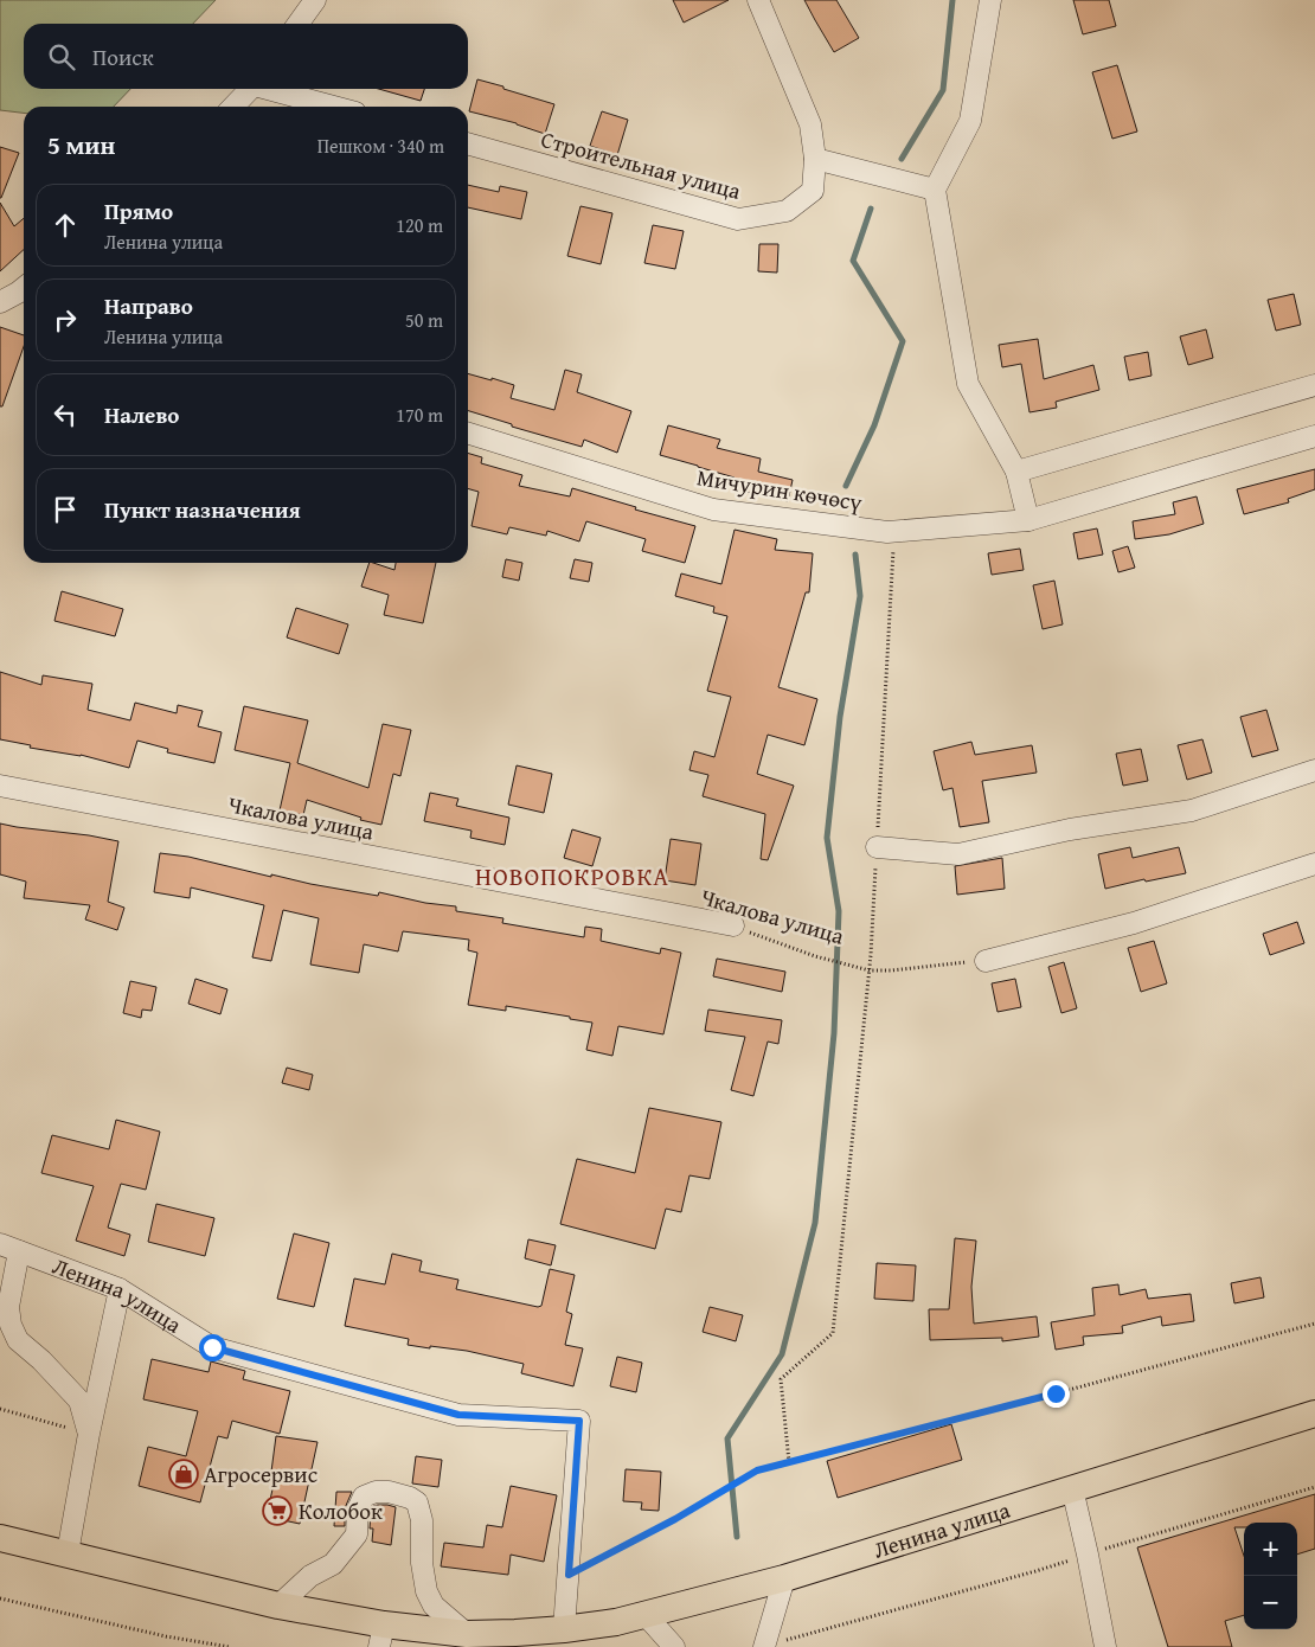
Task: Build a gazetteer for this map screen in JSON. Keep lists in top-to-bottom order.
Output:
{
  "streets": {
    "main road": ["Ленина улица"],
    "street": ["Строительная улица", "Мичурин көчөсү", "Чкалова улица"]
  },
  "districts": ["НОВОПОКРОВКА"],
  "places": {
    "shop": ["Агросервис"],
    "supermarket": ["Колобок"]
  },
  "page": {
    "search": "Поиск",
    "heading": ["5 мин", "Пешком · 340 m"],
    "list": [
      ["Прямо", "Ленина улица", "120 m"],
      ["Направо", "Ленина улица", "50 m"],
      ["Налево", "170 m"],
      "Пункт назначения"
    ],
    "map_buttons": ["+", "−"]
  }
}
